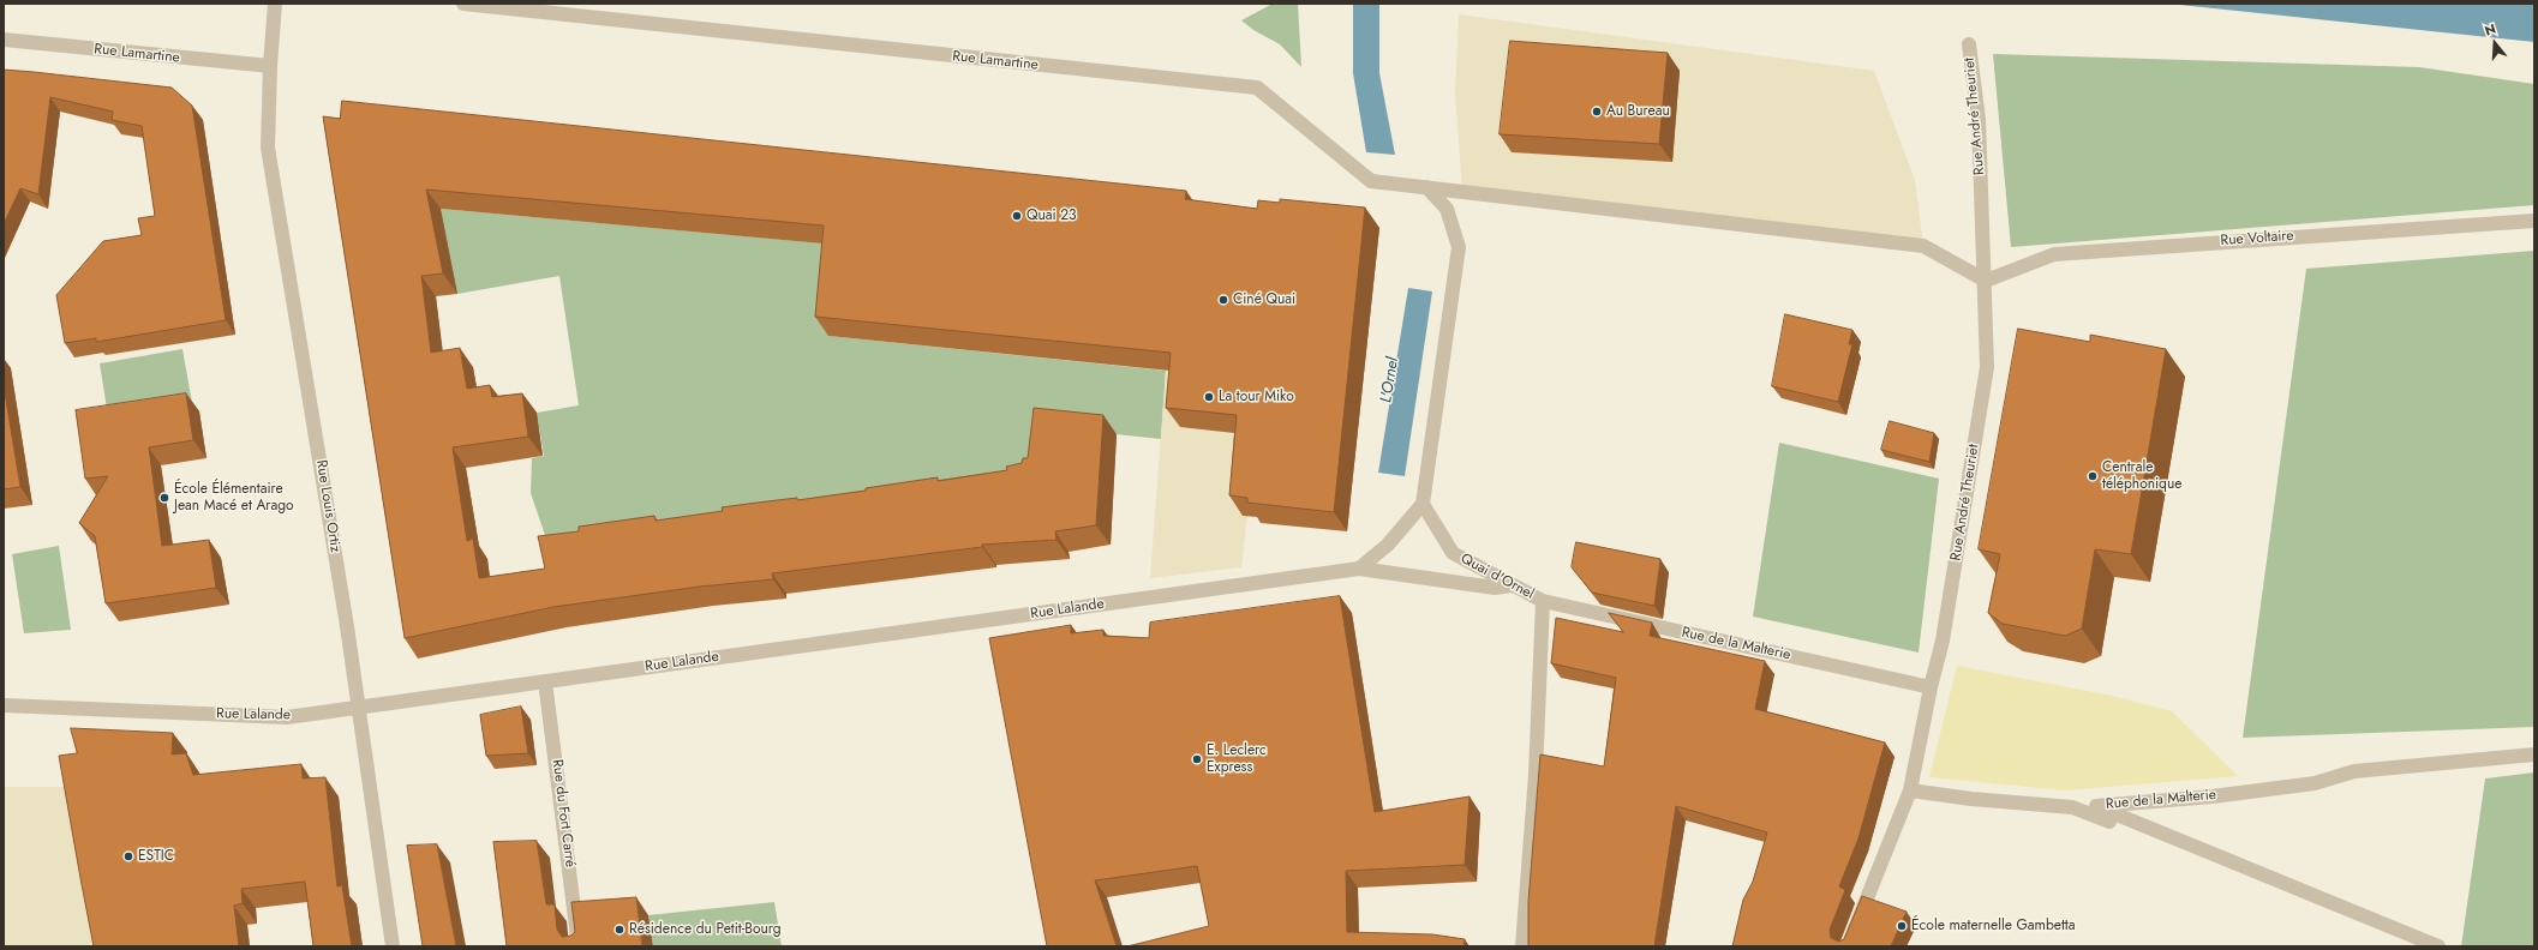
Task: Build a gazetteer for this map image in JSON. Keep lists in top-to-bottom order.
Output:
{
  "streets": {
    "street": [
      "Rue Lamartine",
      "Rue André Theuriet",
      "Rue Voltaire",
      "Rue Louis Ortiz",
      "Quai d'Ornel",
      "Rue Lalande",
      "Rue de la Malterie",
      "Rue du Fort Carré"
    ]
  },
  "crossings": [
    ["Rue Lamartine", "Rue André Theuriet"],
    ["Rue Lamartine", "Rue Voltaire"],
    ["Rue Lamartine", "Rue Louis Ortiz"],
    ["Rue André Theuriet", "Rue Voltaire"],
    ["Rue André Theuriet", "Rue de la Malterie"],
    ["Rue Louis Ortiz", "Rue Lalande"],
    ["Quai d'Ornel", "Rue Lalande"],
    ["Quai d'Ornel", "Rue de la Malterie"],
    ["Rue Lalande", "Rue du Fort Carré"]
  ],
  "water": ["L'Ornel"],
  "places": [
    "Au Bureau",
    "Quai 23",
    "Ciné Quai",
    "La tour Miko",
    "Centrale téléphonique",
    "École Élémentaire Jean Macé et Arago",
    "E. Leclerc Express",
    "ESTIC",
    "École maternelle Gambetta",
    "Résidence du Petit-Bourg"
  ],
  "north": "top"
}
